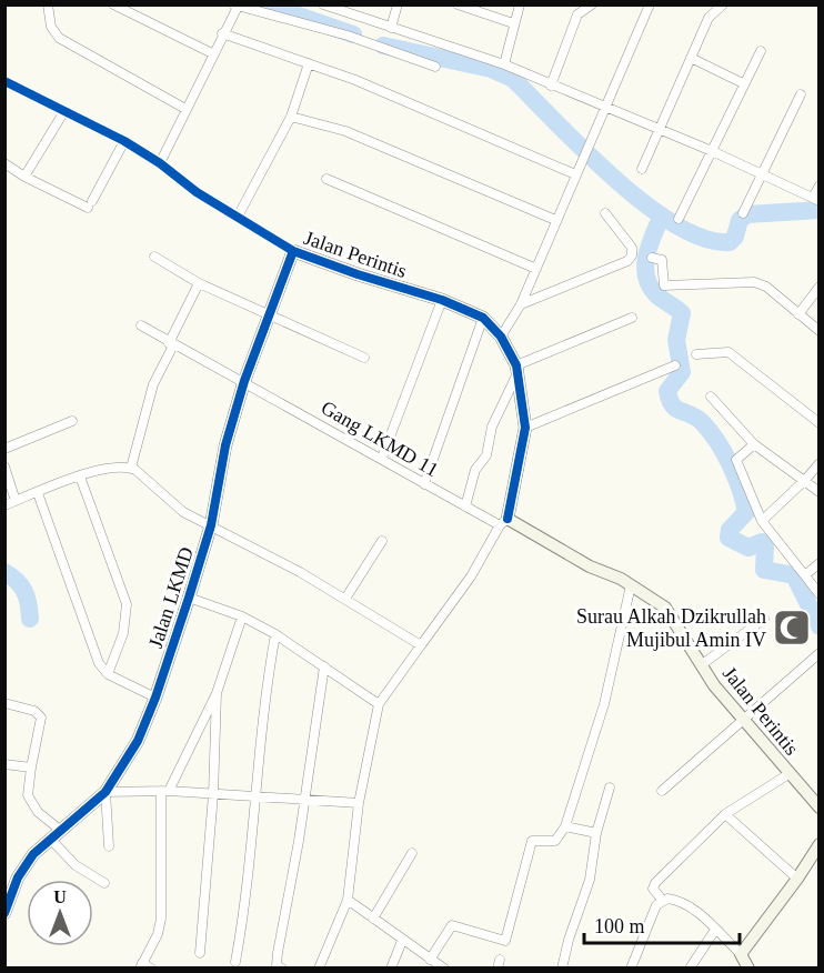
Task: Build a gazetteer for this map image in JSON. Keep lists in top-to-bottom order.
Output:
{
  "streets": {
    "street": ["Jalan Perintis", "Gang LKMD 11", "Jalan LKMD"]
  },
  "crossings": [
    ["Jalan Perintis", "Gang LKMD 11"],
    ["Jalan Perintis", "Jalan LKMD"],
    ["Gang LKMD 11", "Jalan LKMD"]
  ],
  "places": {
    "mosque": ["Surau Alkah Dzikrullah Mujibul Amin IV"]
  },
  "scale_bar": "100 m",
  "north": "top"
}
